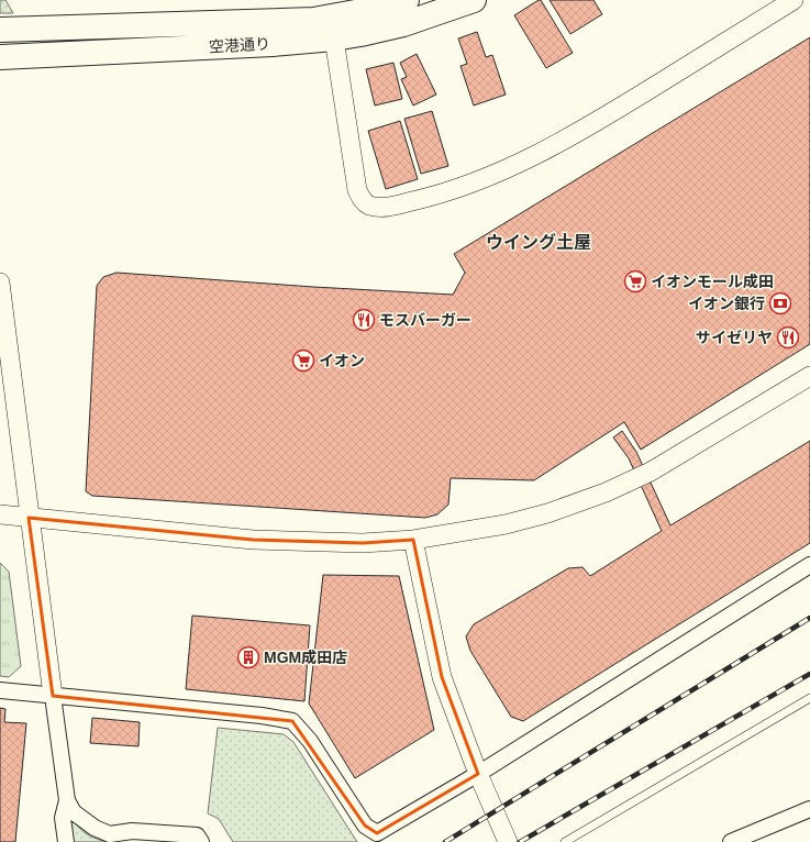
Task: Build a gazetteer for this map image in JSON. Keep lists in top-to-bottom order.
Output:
{
  "streets": {
    "highway": ["空港通り"]
  },
  "districts": ["ウイング土屋"],
  "places": {
    "supermarket": ["イオンモール成田", "イオン"],
    "bank": ["イオン銀行"],
    "restaurant": ["モスバーガー", "サイゼリヤ"],
    "building": ["MGM成田店"]
  }
}
